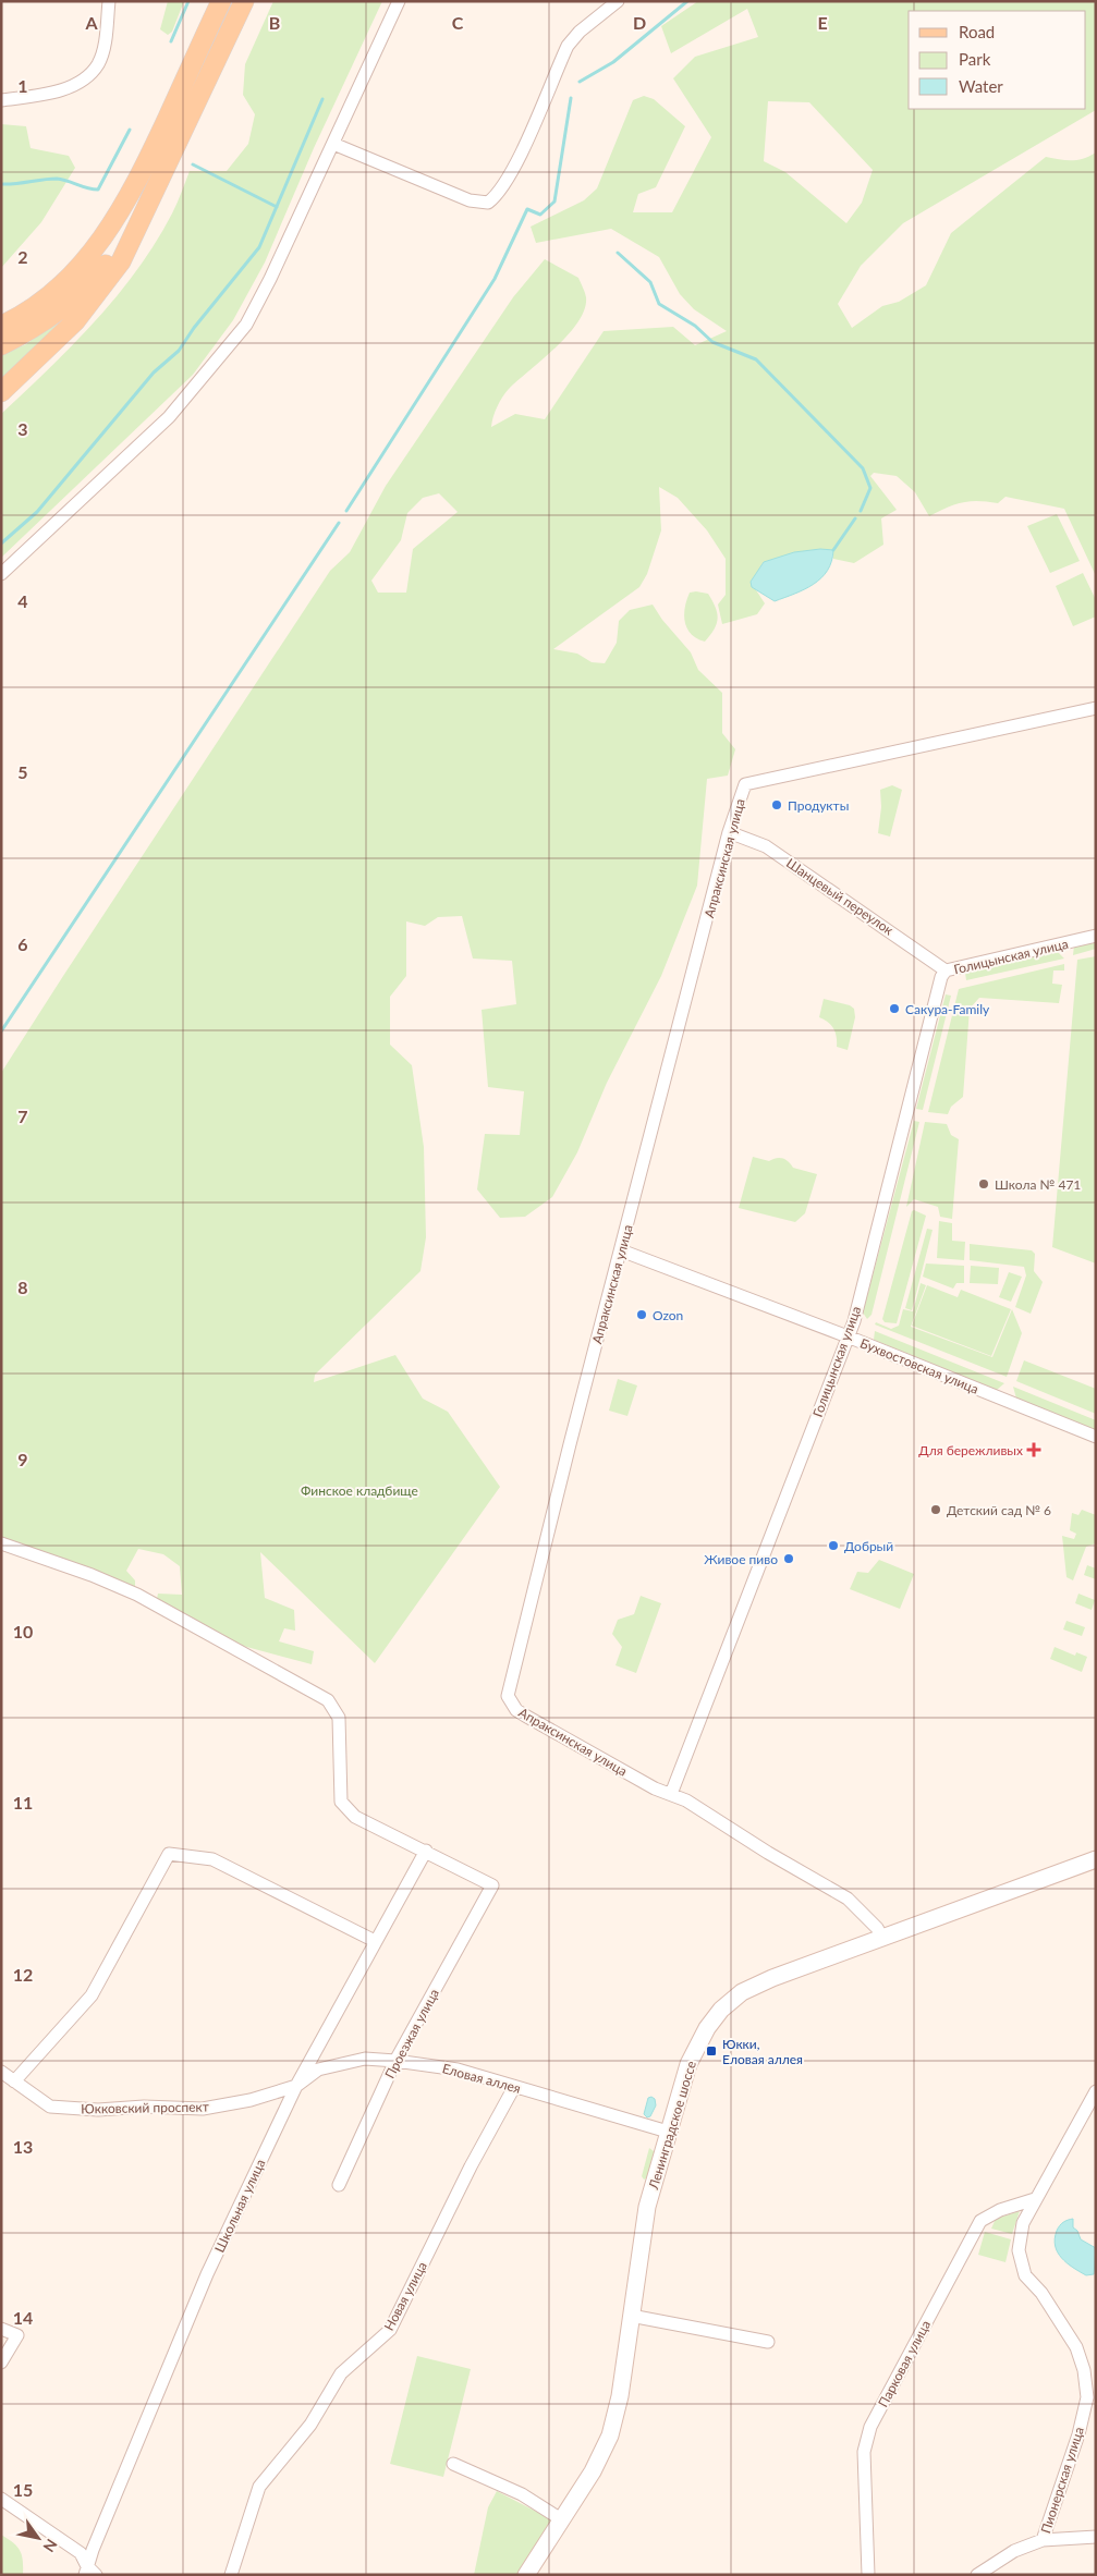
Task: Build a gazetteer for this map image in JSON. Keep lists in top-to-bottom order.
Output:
{
  "streets": {
    "main road": ["Ленинградское шоссе"],
    "street": [
      "Апраксинская улица",
      "Шанцевый переулок",
      "Голицынская улица",
      "Бухвостовская улица",
      "Проезжая улица",
      "Еловая аллея",
      "Юкковский проспект",
      "Школьная улица",
      "Новая улица",
      "Парковая улица",
      "Пионерская улица"
    ]
  },
  "crossings": [
    ["Апраксинская улица", "Шанцевый переулок"],
    ["Апраксинская улица", "Голицынская улица"],
    ["Апраксинская улица", "Бухвостовская улица"],
    ["Апраксинская улица", "Ленинградское шоссе"],
    ["Шанцевый переулок", "Голицынская улица"],
    ["Голицынская улица", "Бухвостовская улица"],
    ["Проезжая улица", "Еловая аллея"],
    ["Проезжая улица", "Школьная улица"],
    ["Еловая аллея", "Юкковский проспект"],
    ["Еловая аллея", "Ленинградское шоссе"],
    ["Еловая аллея", "Школьная улица"],
    ["Еловая аллея", "Новая улица"],
    ["Юкковский проспект", "Школьная улица"],
    ["Парковая улица", "Пионерская улица"]
  ],
  "parks": ["Финское кладбище"],
  "places": {
    "other": [
      "Продукты",
      "Сакура-Family",
      "Школа № 471",
      "Ozon",
      "Детский сад № 6",
      "Добрый",
      "Живое пиво"
    ],
    "health": ["Для бережливых"],
    "transit": ["Юкки, Еловая аллея"]
  },
  "legend": ["Road", "Park", "Water"],
  "north": "bottom right",
  "grid": {
    "columns": [
      "A",
      "B",
      "C",
      "D",
      "E"
    ],
    "rows": [
      "1",
      "2",
      "3",
      "4",
      "5",
      "6",
      "7",
      "8",
      "9",
      "10",
      "11",
      "12",
      "13",
      "14",
      "15"
    ]
  }
}
